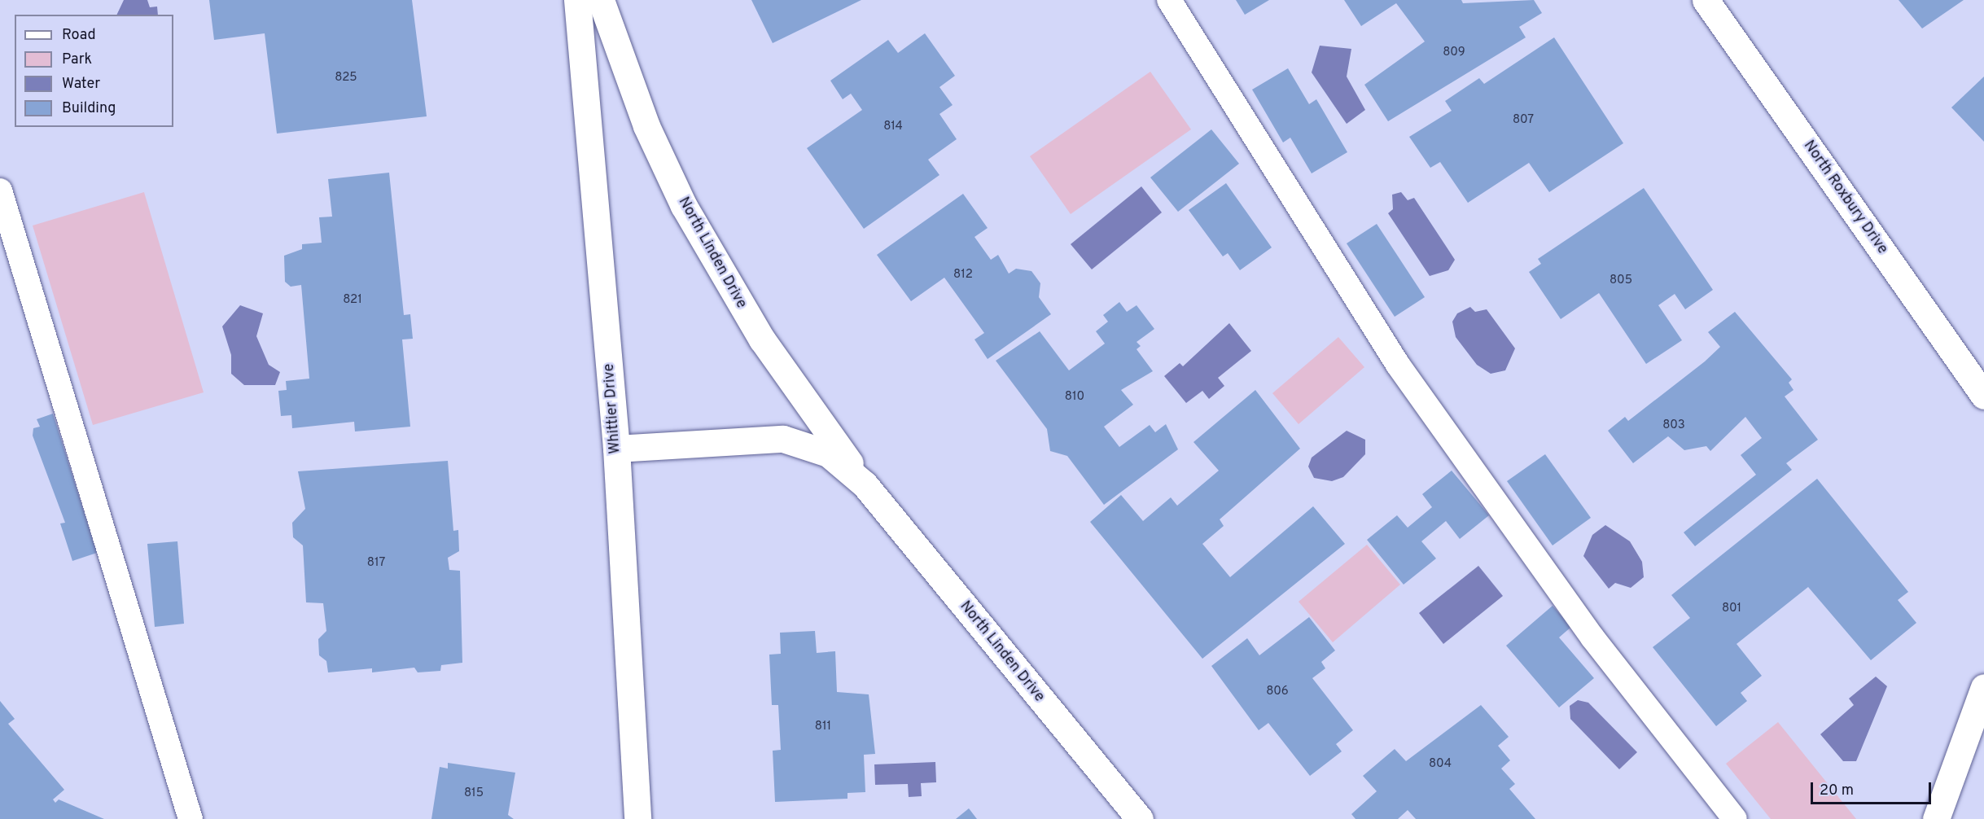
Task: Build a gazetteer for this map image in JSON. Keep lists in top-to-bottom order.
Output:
{
  "streets": {
    "street": ["North Roxbury Drive", "North Linden Drive", "Whittier Drive"]
  },
  "crossings": [
    ["North Linden Drive", "Whittier Drive"]
  ],
  "house_numbers": [
    "809",
    "825",
    "807",
    "814",
    "812",
    "805",
    "821",
    "810",
    "803",
    "817",
    "801",
    "806",
    "811",
    "804",
    "815"
  ],
  "legend": [
    "Road",
    "Park",
    "Water",
    "Building"
  ],
  "scale_bar": "20 m"
}
